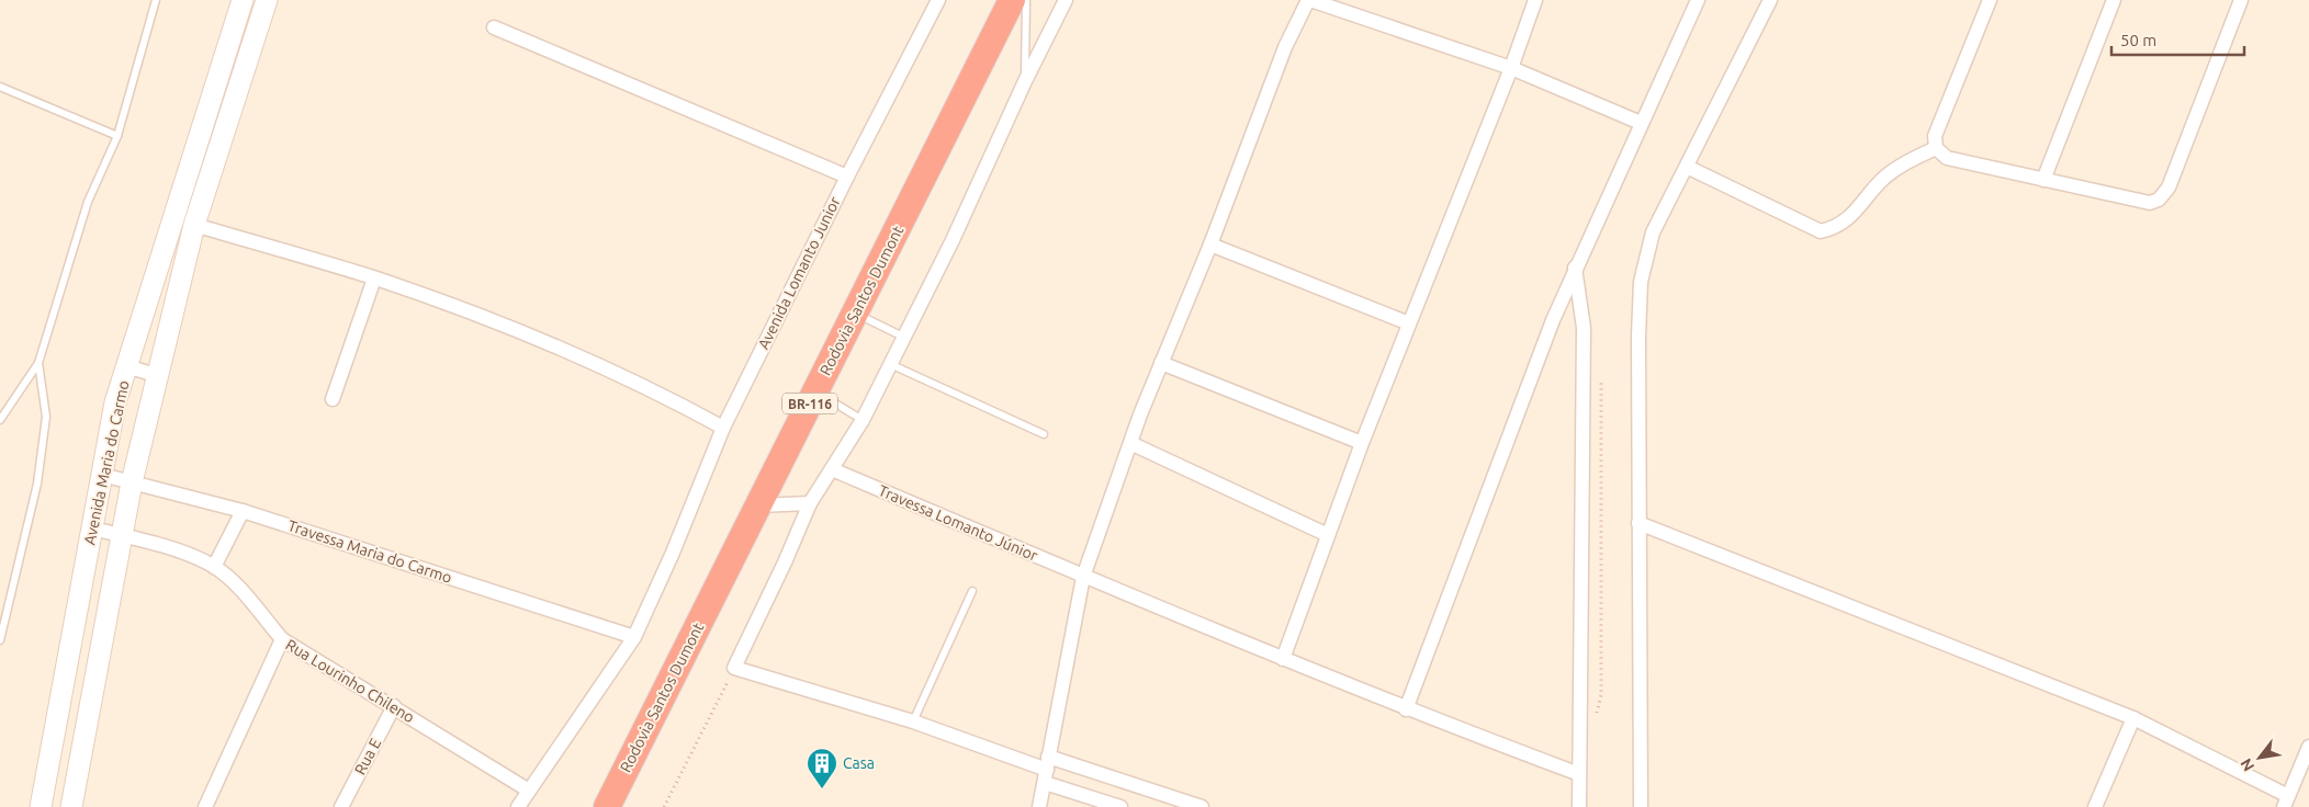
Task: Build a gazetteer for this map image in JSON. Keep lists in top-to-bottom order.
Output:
{
  "streets": {
    "highway": ["Rodovia Santos Dumont", "BR-116"],
    "street": [
      "Avenida Lomanto Junior",
      "Avenida Maria do Carmo",
      "Travessa Lomanto Júnior",
      "Travessa Maria do Carmo",
      "Rua Lourinho Chileno",
      "Rua E"
    ]
  },
  "crossings": [
    ["Avenida Lomanto Junior", "Travessa Maria do Carmo"],
    ["Avenida Lomanto Junior", "Rua Lourinho Chileno"],
    ["Avenida Maria do Carmo", "Travessa Maria do Carmo"],
    ["Avenida Maria do Carmo", "Rua Lourinho Chileno"],
    ["Rua Lourinho Chileno", "Rua E"]
  ],
  "places": {
    "building": ["Casa"]
  },
  "scale_bar": "50 m",
  "north": "bottom left"
}
